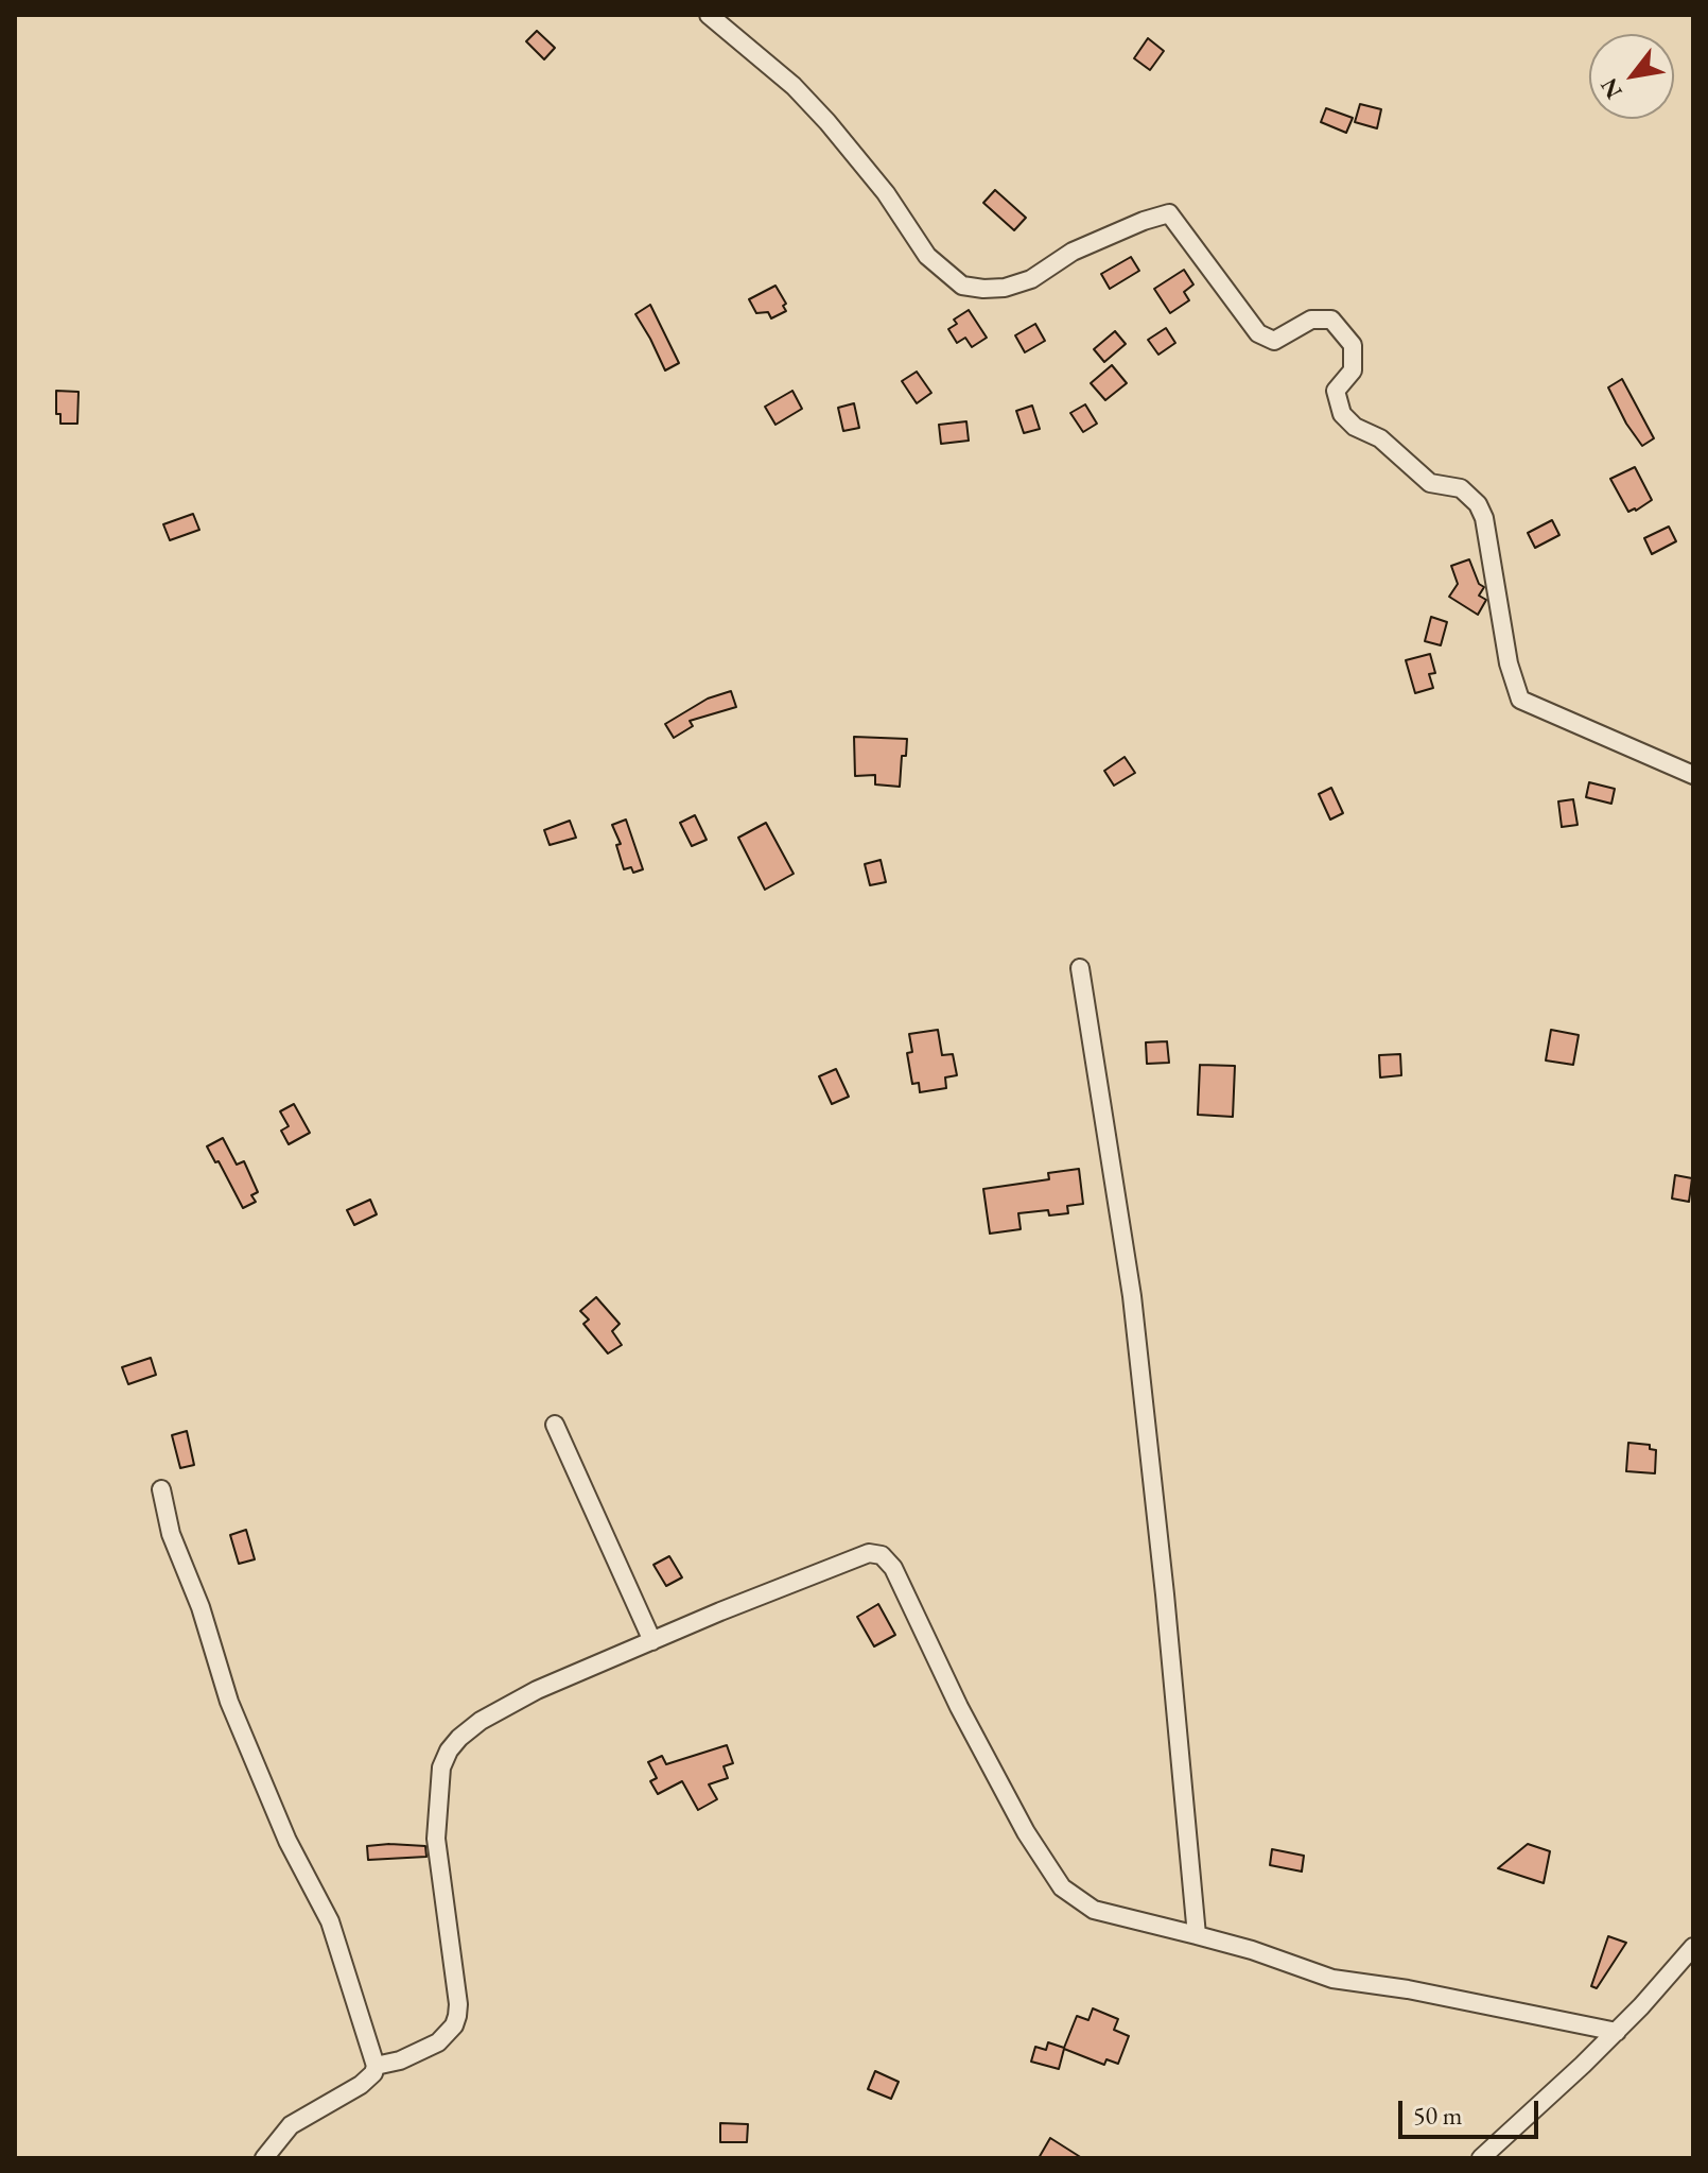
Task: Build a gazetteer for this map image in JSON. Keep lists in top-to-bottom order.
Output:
{
  "scale_bar": "50 m",
  "north": "bottom left"
}
